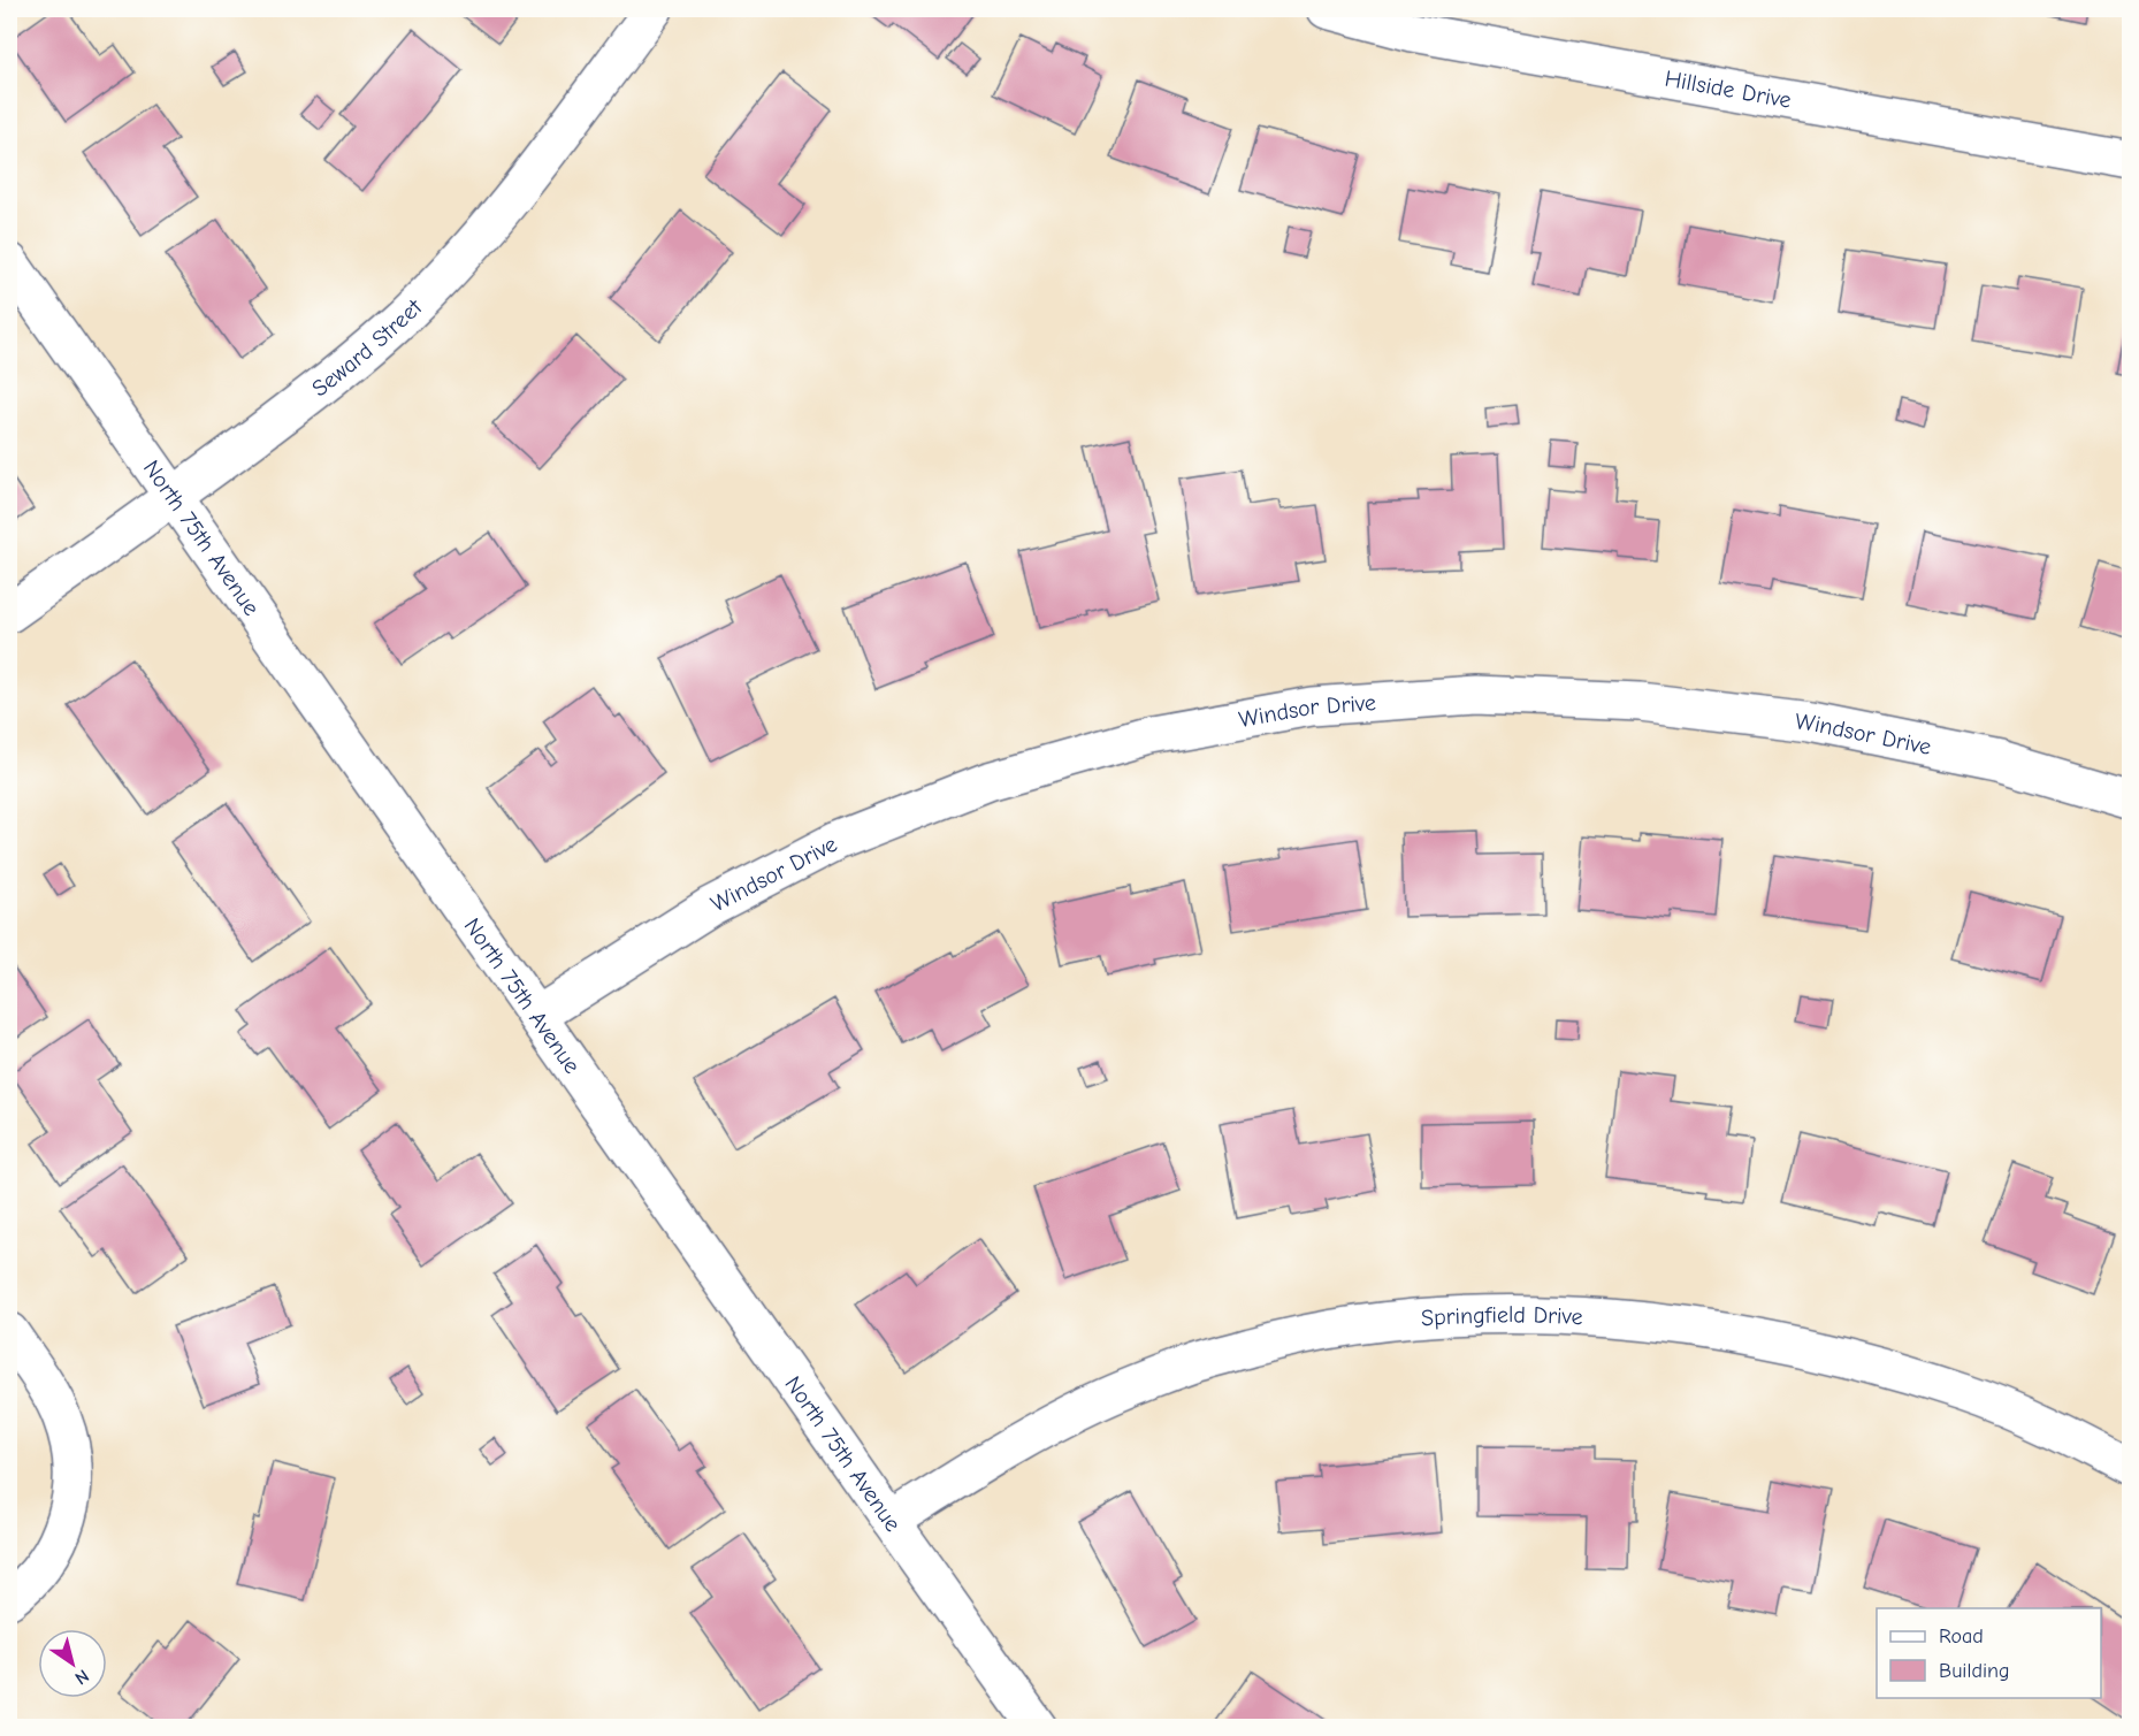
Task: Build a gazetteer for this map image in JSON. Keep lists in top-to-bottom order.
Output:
{
  "streets": {
    "street": [
      "Hillside Drive",
      "Seward Street",
      "North 75th Avenue",
      "Windsor Drive",
      "Springfield Drive"
    ]
  },
  "crossings": [
    ["Seward Street", "North 75th Avenue"],
    ["North 75th Avenue", "Windsor Drive"],
    ["North 75th Avenue", "Springfield Drive"]
  ],
  "legend": ["Road", "Building"],
  "north": "bottom right"
}
